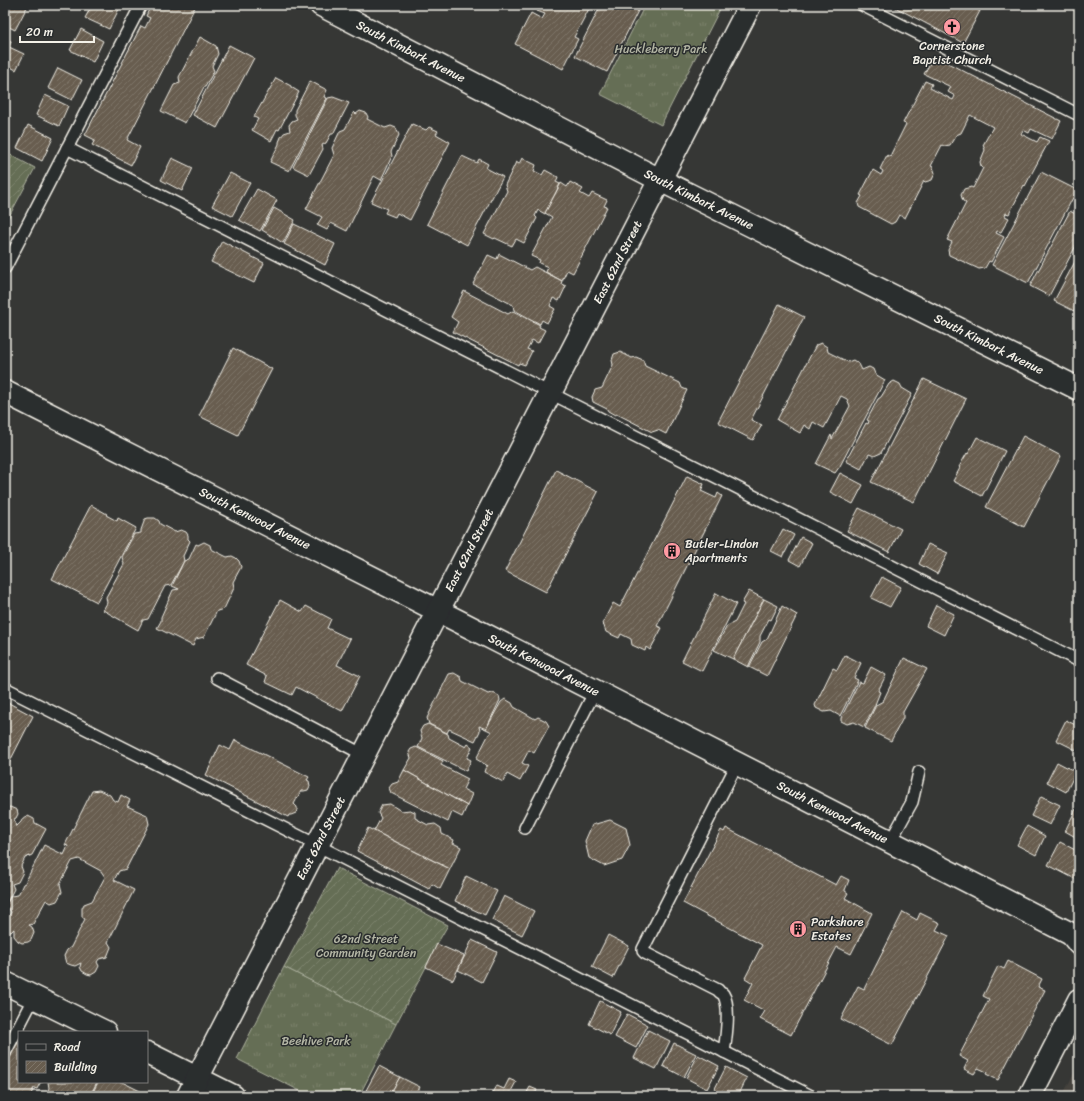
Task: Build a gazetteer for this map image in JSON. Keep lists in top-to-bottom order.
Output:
{
  "streets": {
    "street": ["South Kimbark Avenue", "East 62nd Street", "South Kenwood Avenue"]
  },
  "crossings": [
    ["South Kimbark Avenue", "East 62nd Street"],
    ["East 62nd Street", "South Kenwood Avenue"]
  ],
  "parks": ["Huckleberry Park", "62nd Street Community Garden", "Beehive Park"],
  "places": {
    "church": ["Cornerstone Baptist Church"],
    "building": ["Butler-Lindon Apartments", "Parkshore Estates"]
  },
  "legend": ["Road", "Building"],
  "scale_bar": "20 m"
}
